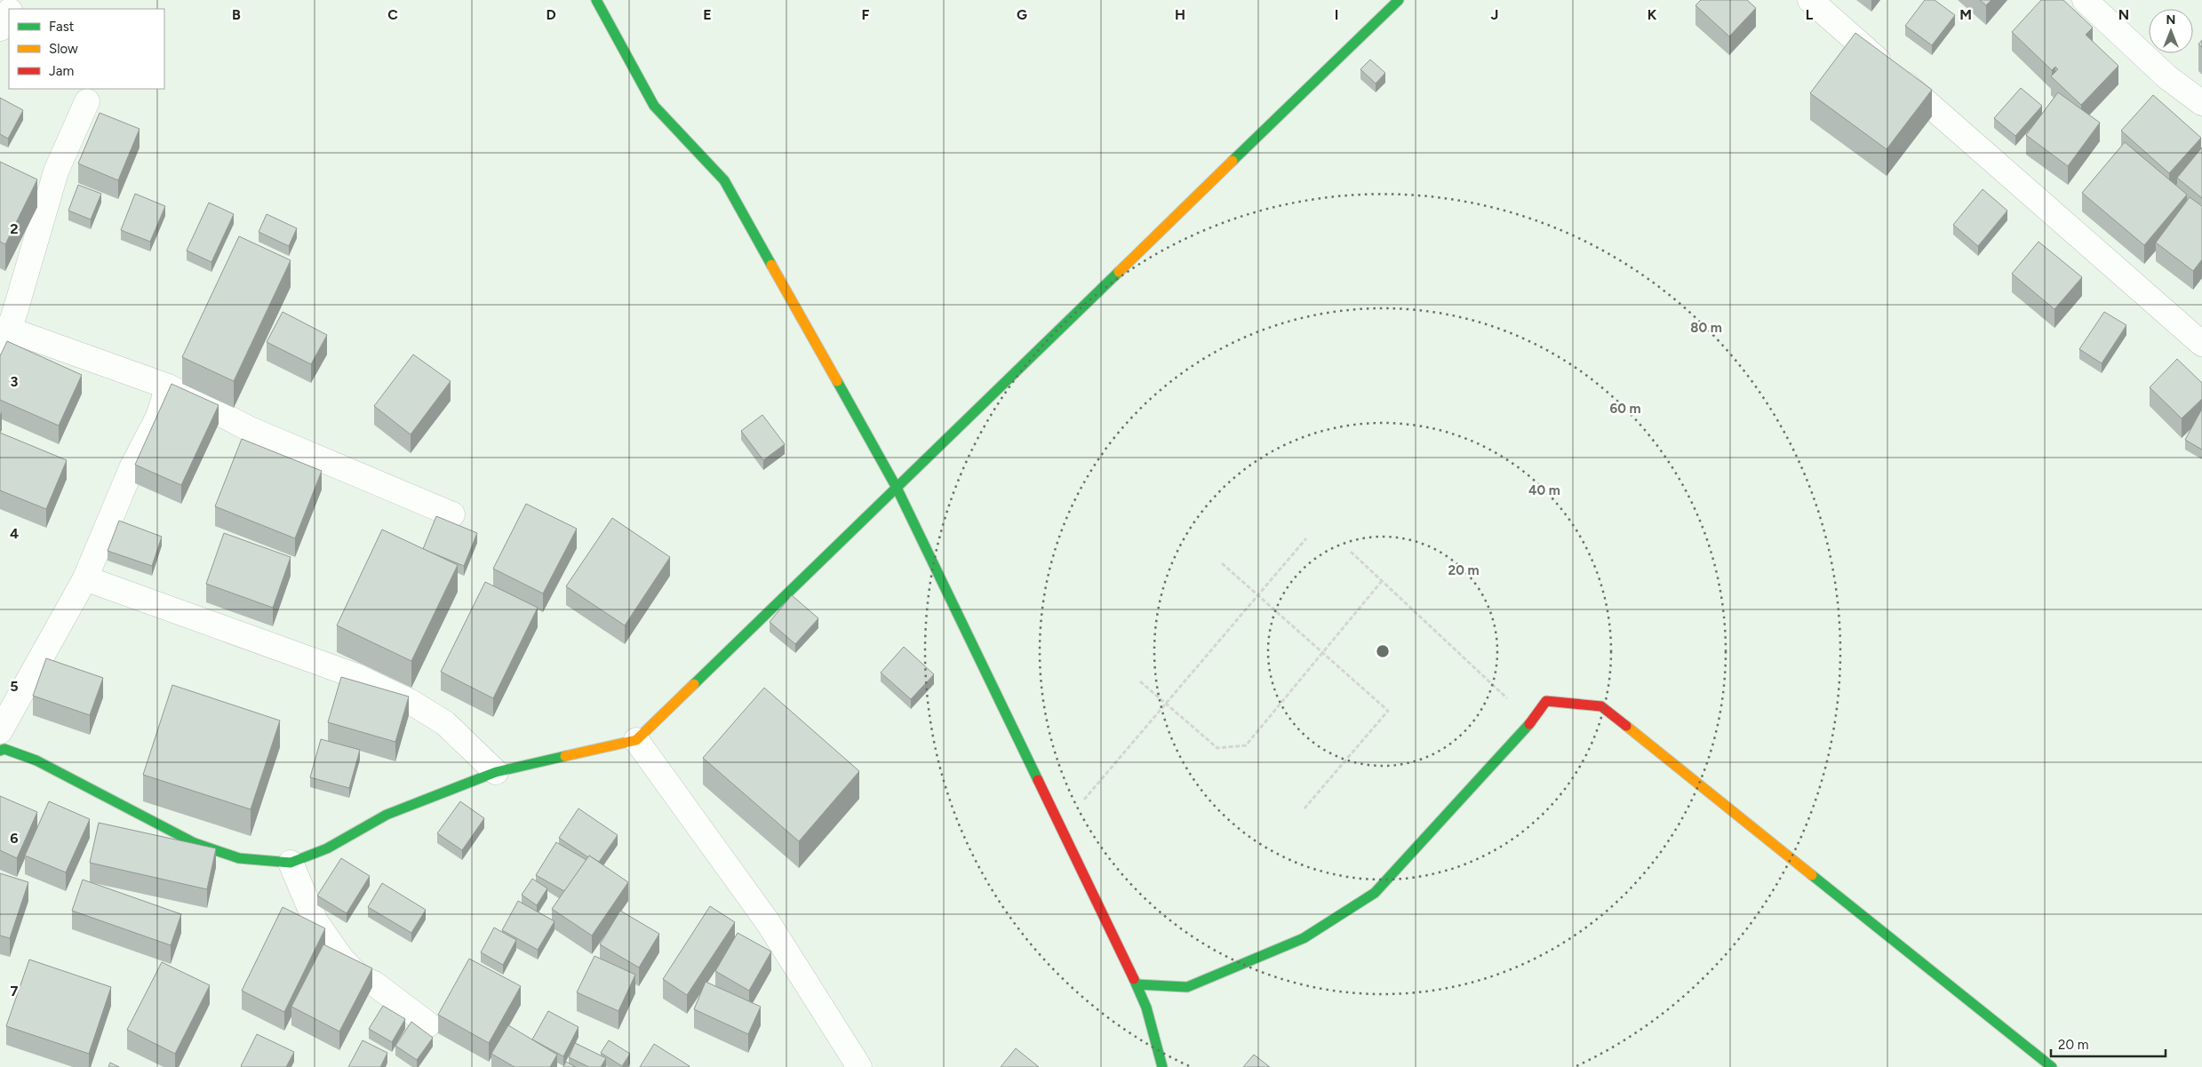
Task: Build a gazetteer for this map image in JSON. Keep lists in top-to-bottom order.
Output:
{
  "legend": ["Fast", "Slow", "Jam"],
  "scale_bar": "20 m",
  "north": "top",
  "grid": {
    "columns": [
      "B",
      "C",
      "D",
      "E",
      "F",
      "G",
      "H",
      "I",
      "J",
      "K",
      "L",
      "M",
      "N"
    ],
    "rows": [
      "2",
      "3",
      "4",
      "5",
      "6",
      "7"
    ]
  },
  "rings": [
    "80 m",
    "60 m",
    "40 m",
    "20 m"
  ]
}
